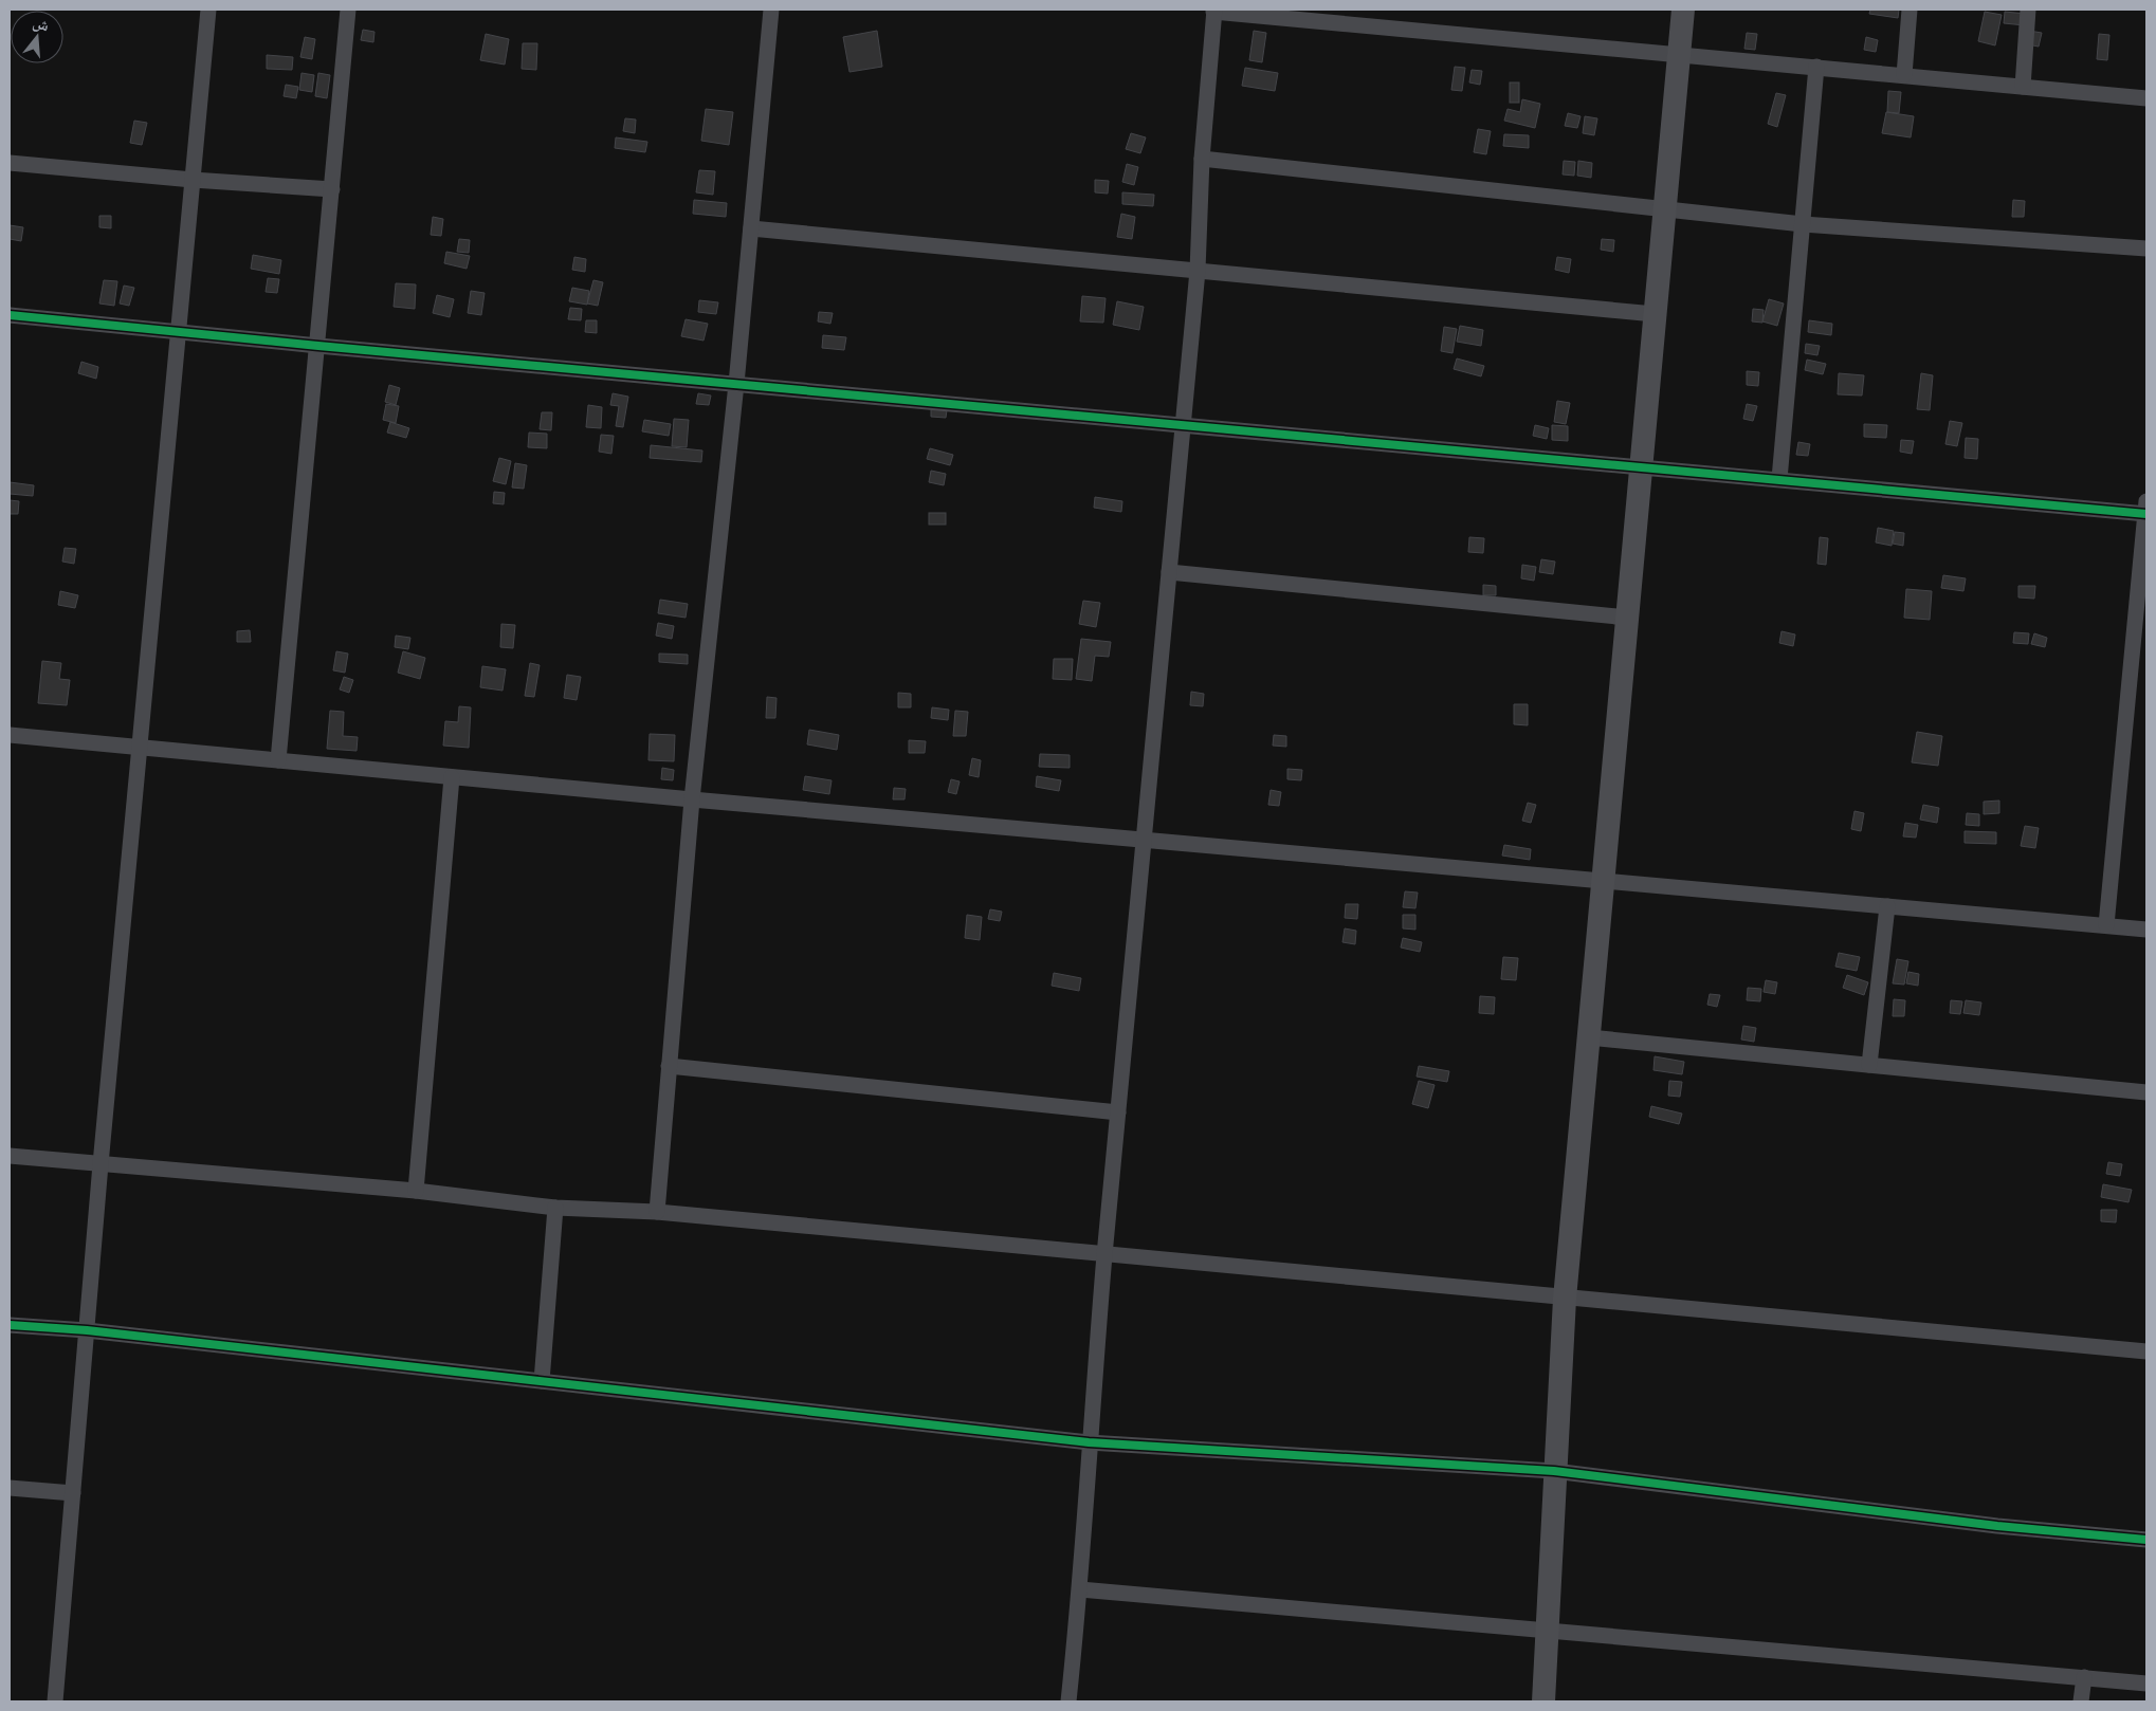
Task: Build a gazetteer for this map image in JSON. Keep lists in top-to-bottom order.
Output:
{
  "north": "top"
}
